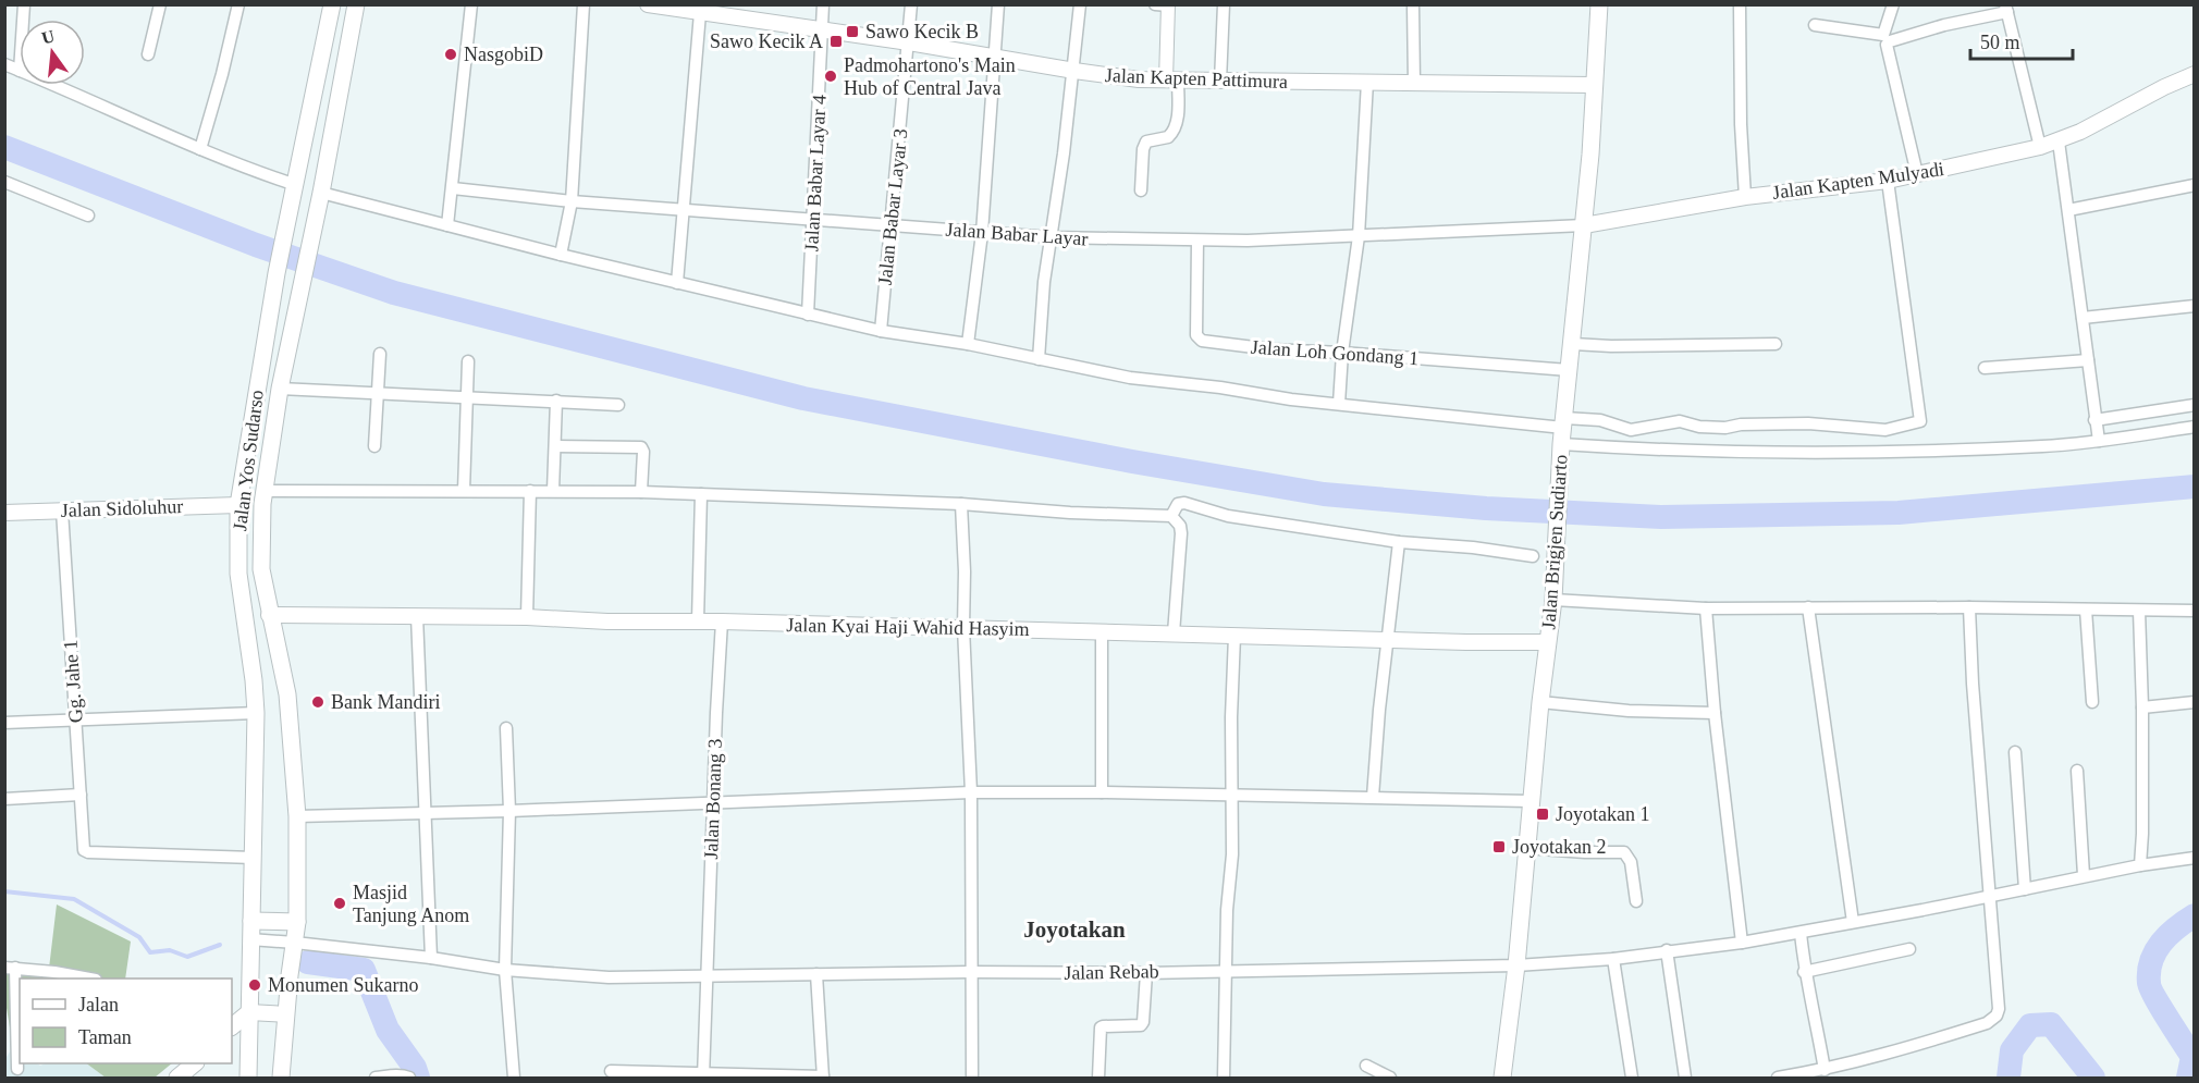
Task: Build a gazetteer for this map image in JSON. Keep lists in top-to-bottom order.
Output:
{
  "streets": {
    "main road": [
      "Jalan Kapten Pattimura",
      "Jalan Kapten Mulyadi",
      "Jalan Yos Sudarso",
      "Jalan Sidoluhur",
      "Jalan Brigjen Sudiarto",
      "Jalan Kyai Haji Wahid Hasyim"
    ],
    "street": [
      "Jalan Babar Layar 4",
      "Jalan Babar Layar 3",
      "Jalan Babar Layar",
      "Jalan Loh Gondang 1",
      "Gg. Jahe 1",
      "Jalan Bonang 3",
      "Jalan Rebab"
    ]
  },
  "crossings": [
    ["Jalan Kapten Pattimura", "Jalan Babar Layar 4"],
    ["Jalan Kapten Pattimura", "Jalan Babar Layar 3"],
    ["Jalan Kapten Pattimura", "Jalan Brigjen Sudiarto"],
    ["Jalan Babar Layar 4", "Jalan Babar Layar"],
    ["Jalan Kapten Mulyadi", "Jalan Babar Layar"],
    ["Jalan Kapten Mulyadi", "Jalan Brigjen Sudiarto"],
    ["Jalan Babar Layar 3", "Jalan Babar Layar"],
    ["Jalan Babar Layar", "Jalan Loh Gondang 1"],
    ["Jalan Babar Layar", "Jalan Brigjen Sudiarto"],
    ["Jalan Loh Gondang 1", "Jalan Brigjen Sudiarto"],
    ["Jalan Yos Sudarso", "Jalan Sidoluhur"],
    ["Jalan Yos Sudarso", "Gg. Jahe 1"],
    ["Jalan Yos Sudarso", "Jalan Rebab"],
    ["Jalan Sidoluhur", "Gg. Jahe 1"],
    ["Jalan Brigjen Sudiarto", "Jalan Kyai Haji Wahid Hasyim"],
    ["Jalan Brigjen Sudiarto", "Jalan Rebab"],
    ["Jalan Kyai Haji Wahid Hasyim", "Jalan Bonang 3"],
    ["Jalan Bonang 3", "Jalan Rebab"]
  ],
  "districts": ["Joyotakan"],
  "places": {
    "transit": [
      "Sawo Kecik B",
      "Sawo Kecik A",
      "Joyotakan 1",
      "Joyotakan 2"
    ],
    "other": [
      "NasgobiD",
      "Padmohartono's Main Hub of Central Java",
      "Bank Mandiri",
      "Masjid Tanjung Anom",
      "Monumen Sukarno"
    ]
  },
  "legend": ["Jalan", "Taman"],
  "scale_bar": "50 m",
  "north": "top"
}
